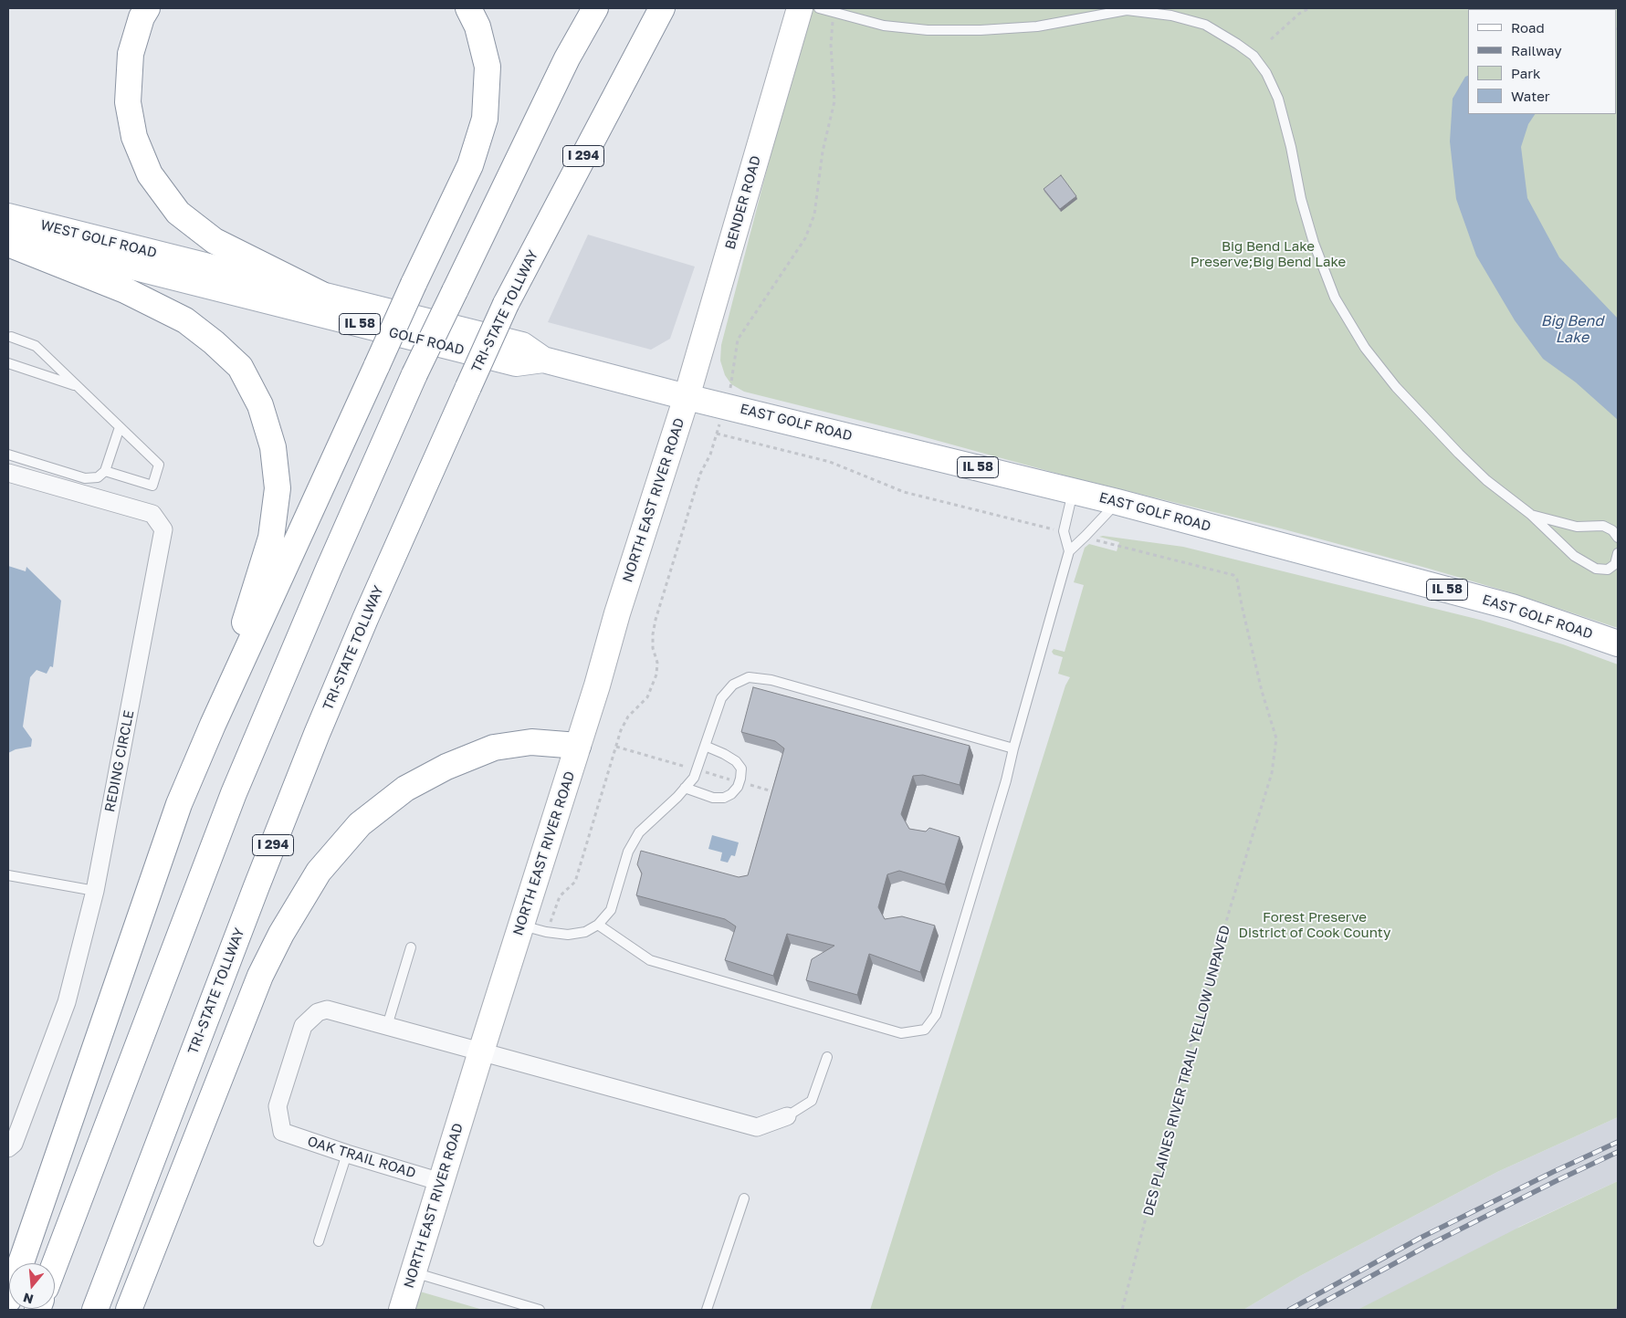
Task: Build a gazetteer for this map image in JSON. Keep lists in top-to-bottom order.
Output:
{
  "streets": {
    "main road": [
      "I 294",
      "BENDER ROAD",
      "WEST GOLF ROAD",
      "TRI-STATE TOLLWAY",
      "IL 58",
      "GOLF ROAD",
      "EAST GOLF ROAD",
      "NORTH EAST RIVER ROAD"
    ],
    "street": ["REDING CIRCLE", "OAK TRAIL ROAD"],
    "path": ["DES PLAINES RIVER TRAIL YELLOW UNPAVED"]
  },
  "crossings": [
    ["BENDER ROAD", "GOLF ROAD"],
    ["BENDER ROAD", "EAST GOLF ROAD"],
    ["BENDER ROAD", "NORTH EAST RIVER ROAD"],
    ["WEST GOLF ROAD", "GOLF ROAD"],
    ["GOLF ROAD", "EAST GOLF ROAD"],
    ["GOLF ROAD", "NORTH EAST RIVER ROAD"],
    ["EAST GOLF ROAD", "NORTH EAST RIVER ROAD"],
    ["NORTH EAST RIVER ROAD", "OAK TRAIL ROAD"]
  ],
  "water": ["Big Bend Lake"],
  "parks": ["Big Bend Lake Preserve;Big Bend Lake", "Forest Preserve District of Cook County"],
  "legend": [
    "Road",
    "Railway",
    "Park",
    "Water"
  ],
  "north": "bottom"
}
